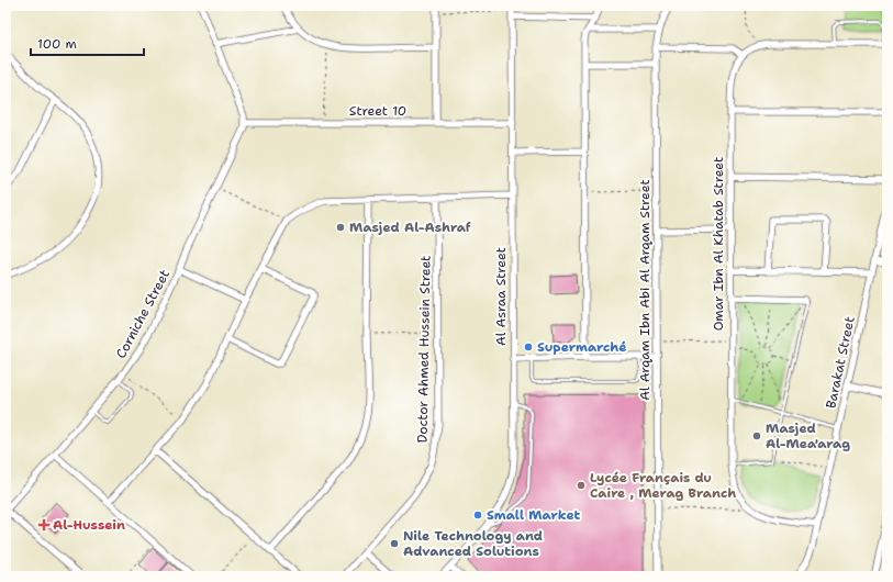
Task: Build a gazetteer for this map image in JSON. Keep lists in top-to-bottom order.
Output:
{
  "streets": {
    "street": [
      "Street 10",
      "Omar Ibn Al Khatab Street",
      "Al Arqam Ibn Abi Al Arqam Street",
      "Al Asraa Street",
      "Corniche Street",
      "Doctor Ahmed Hussein Street",
      "Barakat Street"
    ]
  },
  "crossings": [
    ["Street 10", "Al Asraa Street"],
    ["Street 10", "Corniche Street"],
    ["Omar Ibn Al Khatab Street", "Barakat Street"]
  ],
  "places": {
    "other": [
      "Masjed Al-Ashraf",
      "Supermarché",
      "Masjed Al-Mea'arag",
      "Lycée Français du Caire , Merag Branch",
      "Small Market",
      "Nile Technology and Advanced Solutions"
    ],
    "health": ["Al-Hussein"]
  },
  "scale_bar": "100 m"
}
